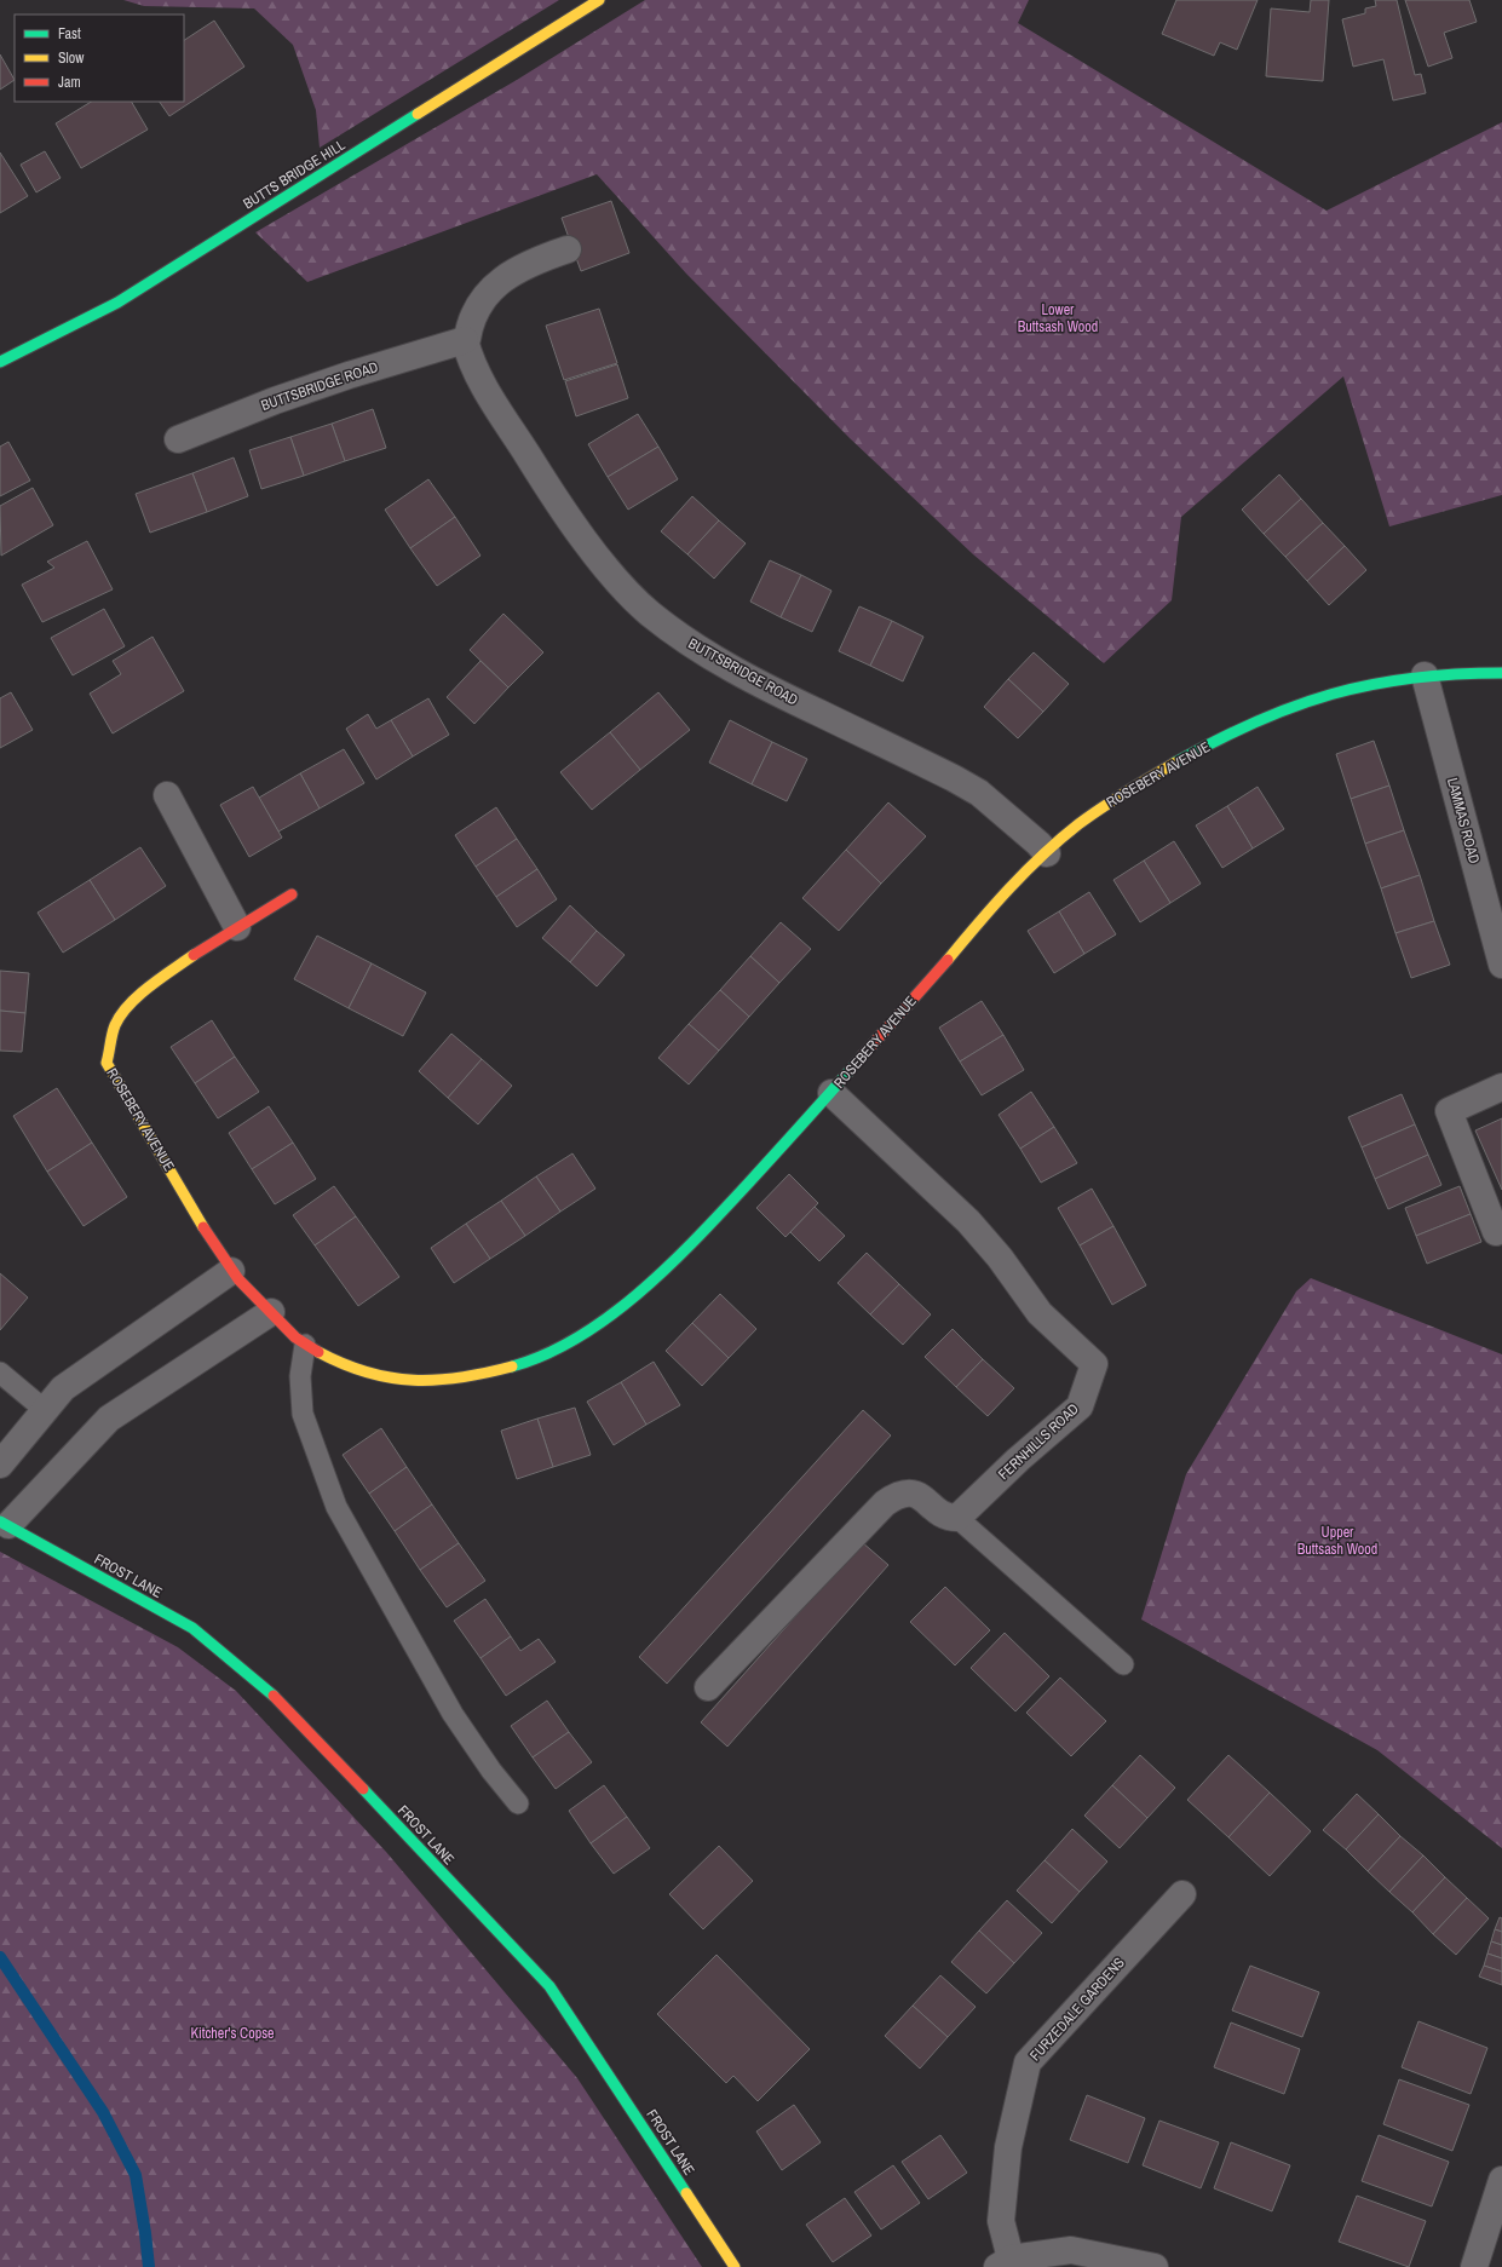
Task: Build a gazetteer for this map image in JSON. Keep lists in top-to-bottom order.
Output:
{
  "streets": {
    "street": [
      "BUTTS BRIDGE HILL",
      "BUTTSBRIDGE ROAD",
      "ROSEBERY AVENUE",
      "LAMMAS ROAD",
      "FERNHILLS ROAD",
      "FROST LANE",
      "FURZEDALE GARDENS"
    ]
  },
  "crossings": [
    ["BUTTSBRIDGE ROAD", "ROSEBERY AVENUE"],
    ["ROSEBERY AVENUE", "LAMMAS ROAD"],
    ["ROSEBERY AVENUE", "FERNHILLS ROAD"]
  ],
  "parks": ["Lower Buttsash Wood", "Upper Buttsash Wood", "Kitcher's Copse"],
  "legend": ["Fast", "Slow", "Jam"]
}
